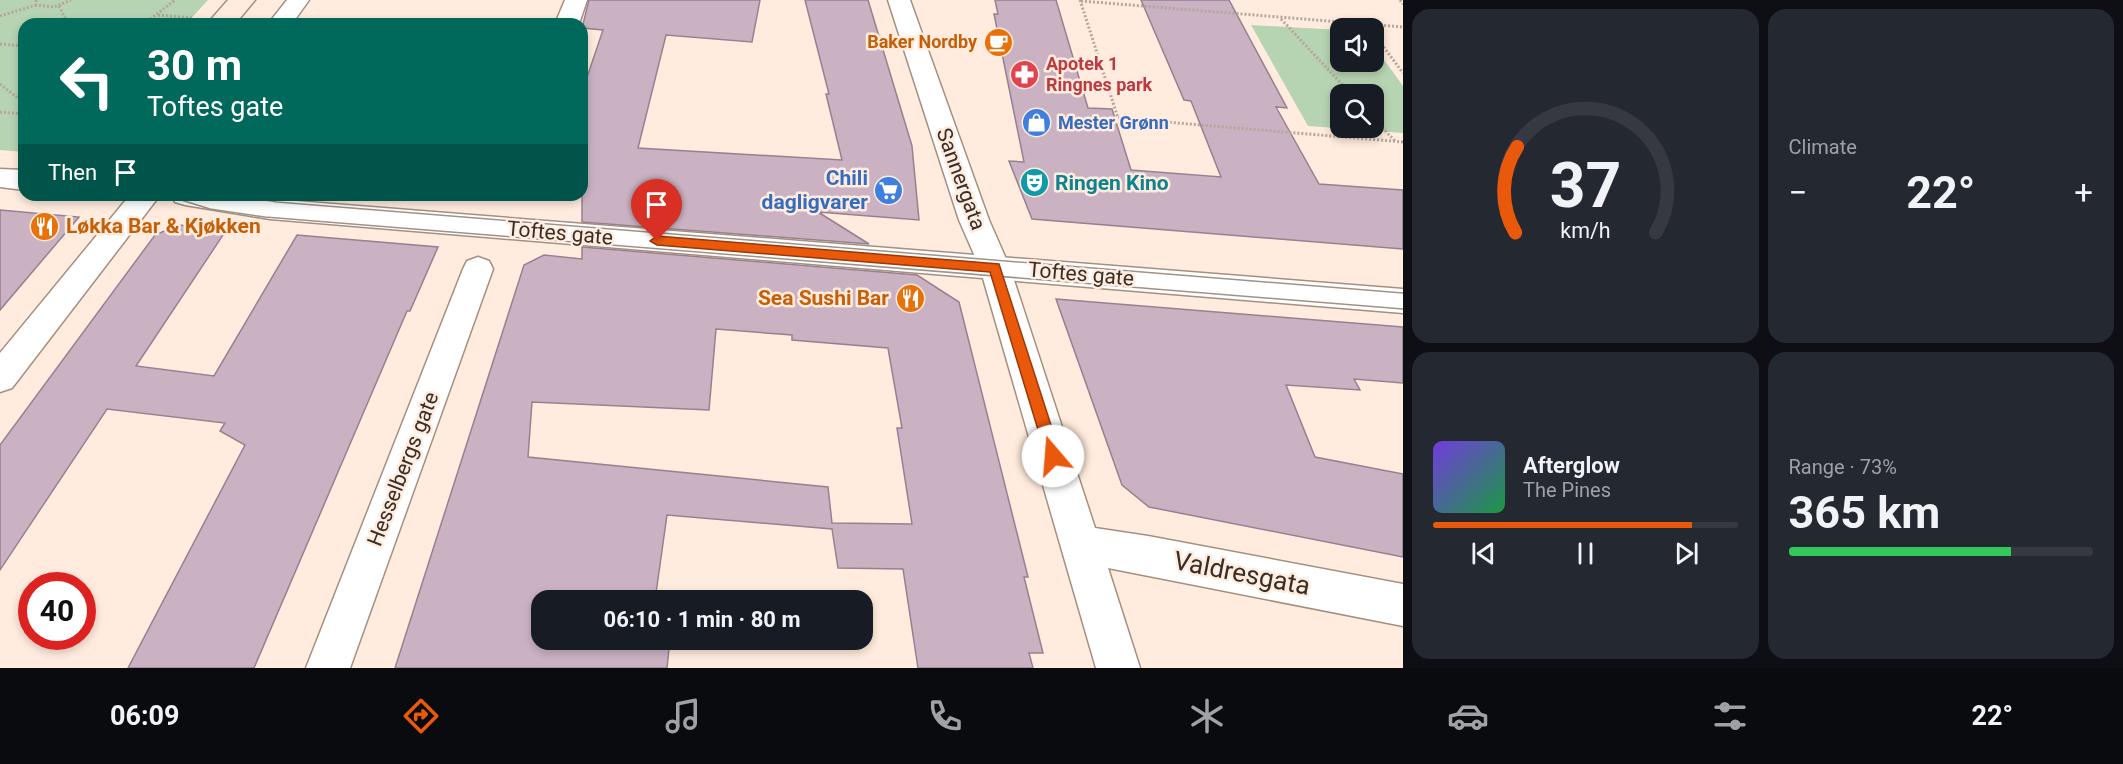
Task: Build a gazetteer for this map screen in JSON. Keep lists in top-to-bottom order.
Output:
{
  "streets": {
    "street": [
      "Sannergata",
      "Toftes gate",
      "Hesselbergs gate",
      "Valdresgata"
    ]
  },
  "crossings": [
    ["Sannergata", "Toftes gate"],
    ["Sannergata", "Valdresgata"]
  ],
  "places": {
    "cafe": ["Baker Nordby"],
    "pharmacy": ["Apotek 1 Ringnes park"],
    "shop": ["Mester Grønn"],
    "theatre": ["Ringen Kino"],
    "supermarket": ["Chili dagligvarer"],
    "restaurant": ["Løkka Bar & Kjøkken", "Sea Sushi Bar"]
  },
  "page": {
    "tile": [
      "Climate",
      ["Range · 73%", "365 km"]
    ],
    "turn": ["30 m", "Toftes gate"],
    "then": "Then",
    "heat": ["−", "22°", "+"],
    "song": ["Afterglow", "The Pines"],
    "limit": "40",
    "trip": "06:10 · 1 min · 80 m",
    "tabs": ["06:09", "22°"],
    "gauge": ["37", "km/h"]
  }
}
